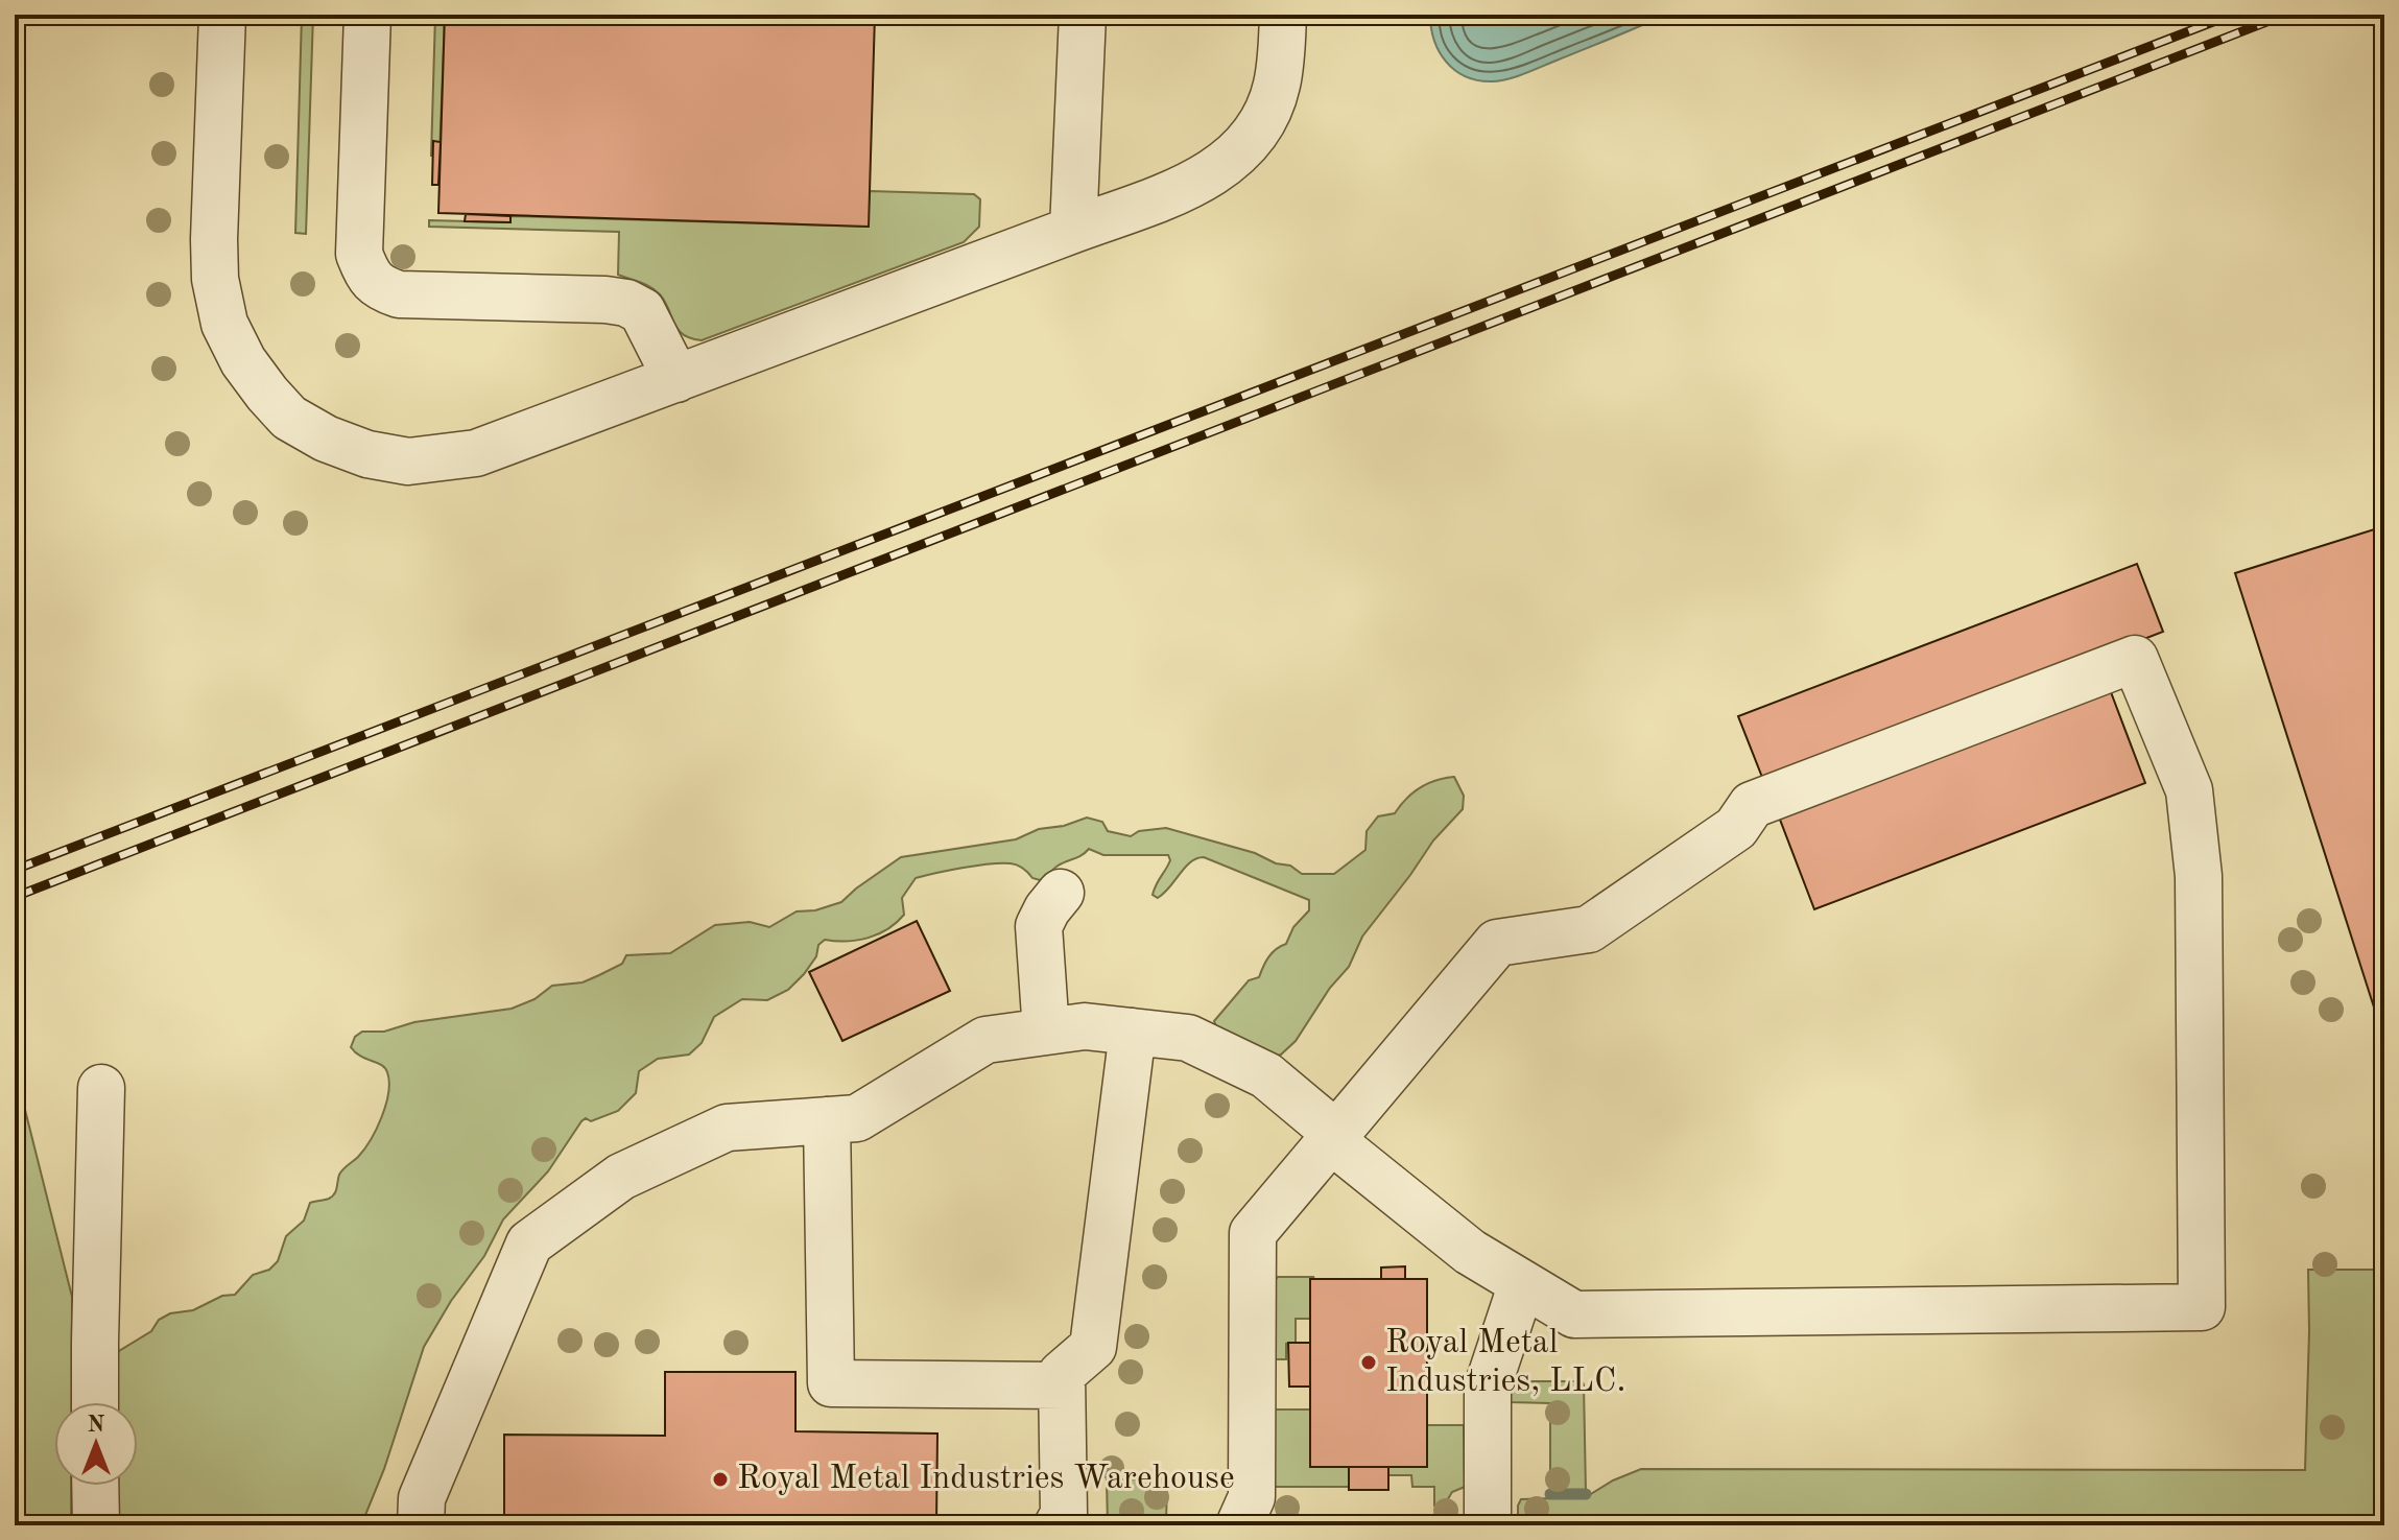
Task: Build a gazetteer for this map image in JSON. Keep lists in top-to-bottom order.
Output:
{
  "places": ["Royal Metal Industries, LLC.", "Royal Metal Industries Warehouse"],
  "north": "top"
}
